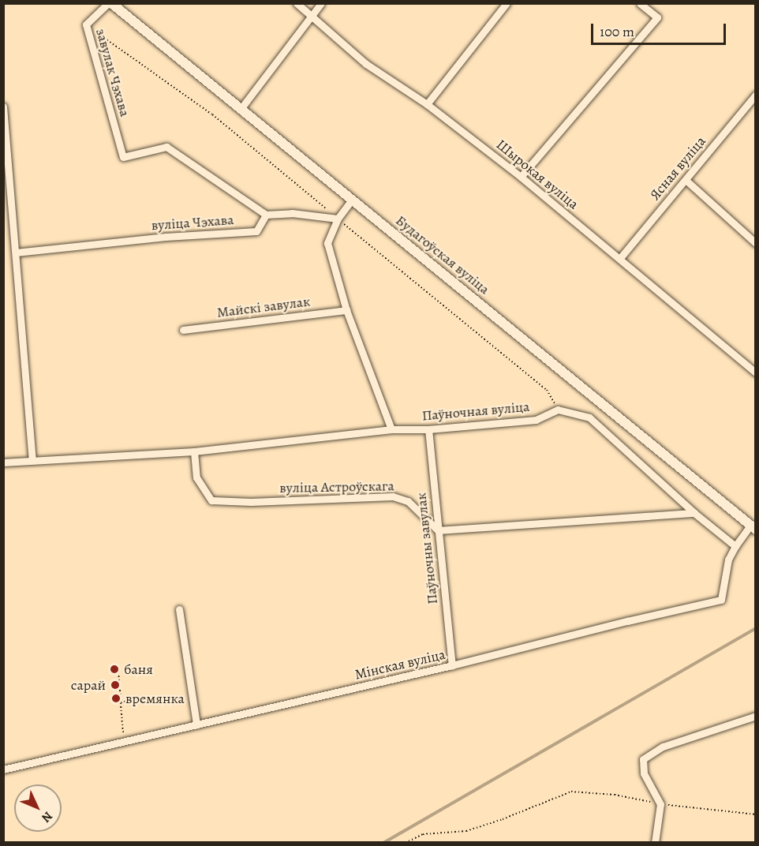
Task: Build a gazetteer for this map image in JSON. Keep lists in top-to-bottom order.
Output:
{
  "streets": {
    "street": [
      "завулак Чэхава",
      "Ясная вуліца",
      "Шырокая вуліца",
      "вуліца Чэхава",
      "Будагоўская вуліца",
      "Майскі завулак",
      "Паўночная вуліца",
      "вуліца Астроўскага",
      "Паўночны завулак",
      "Мінская вуліца"
    ]
  },
  "crossings": [
    ["завулак Чэхава", "вуліца Чэхава"],
    ["завулак Чэхава", "Будагоўская вуліца"],
    ["Ясная вуліца", "Шырокая вуліца"],
    ["Будагоўская вуліца", "Мінская вуліца"],
    ["Паўночная вуліца", "вуліца Астроўскага"],
    ["Паўночная вуліца", "Паўночны завулак"],
    ["Паўночная вуліца", "Мінская вуліца"],
    ["вуліца Астроўскага", "Паўночны завулак"],
    ["Паўночны завулак", "Мінская вуліца"]
  ],
  "places": ["баня", "сарай", "времянка"],
  "scale_bar": "100 m",
  "north": "bottom right"
}
